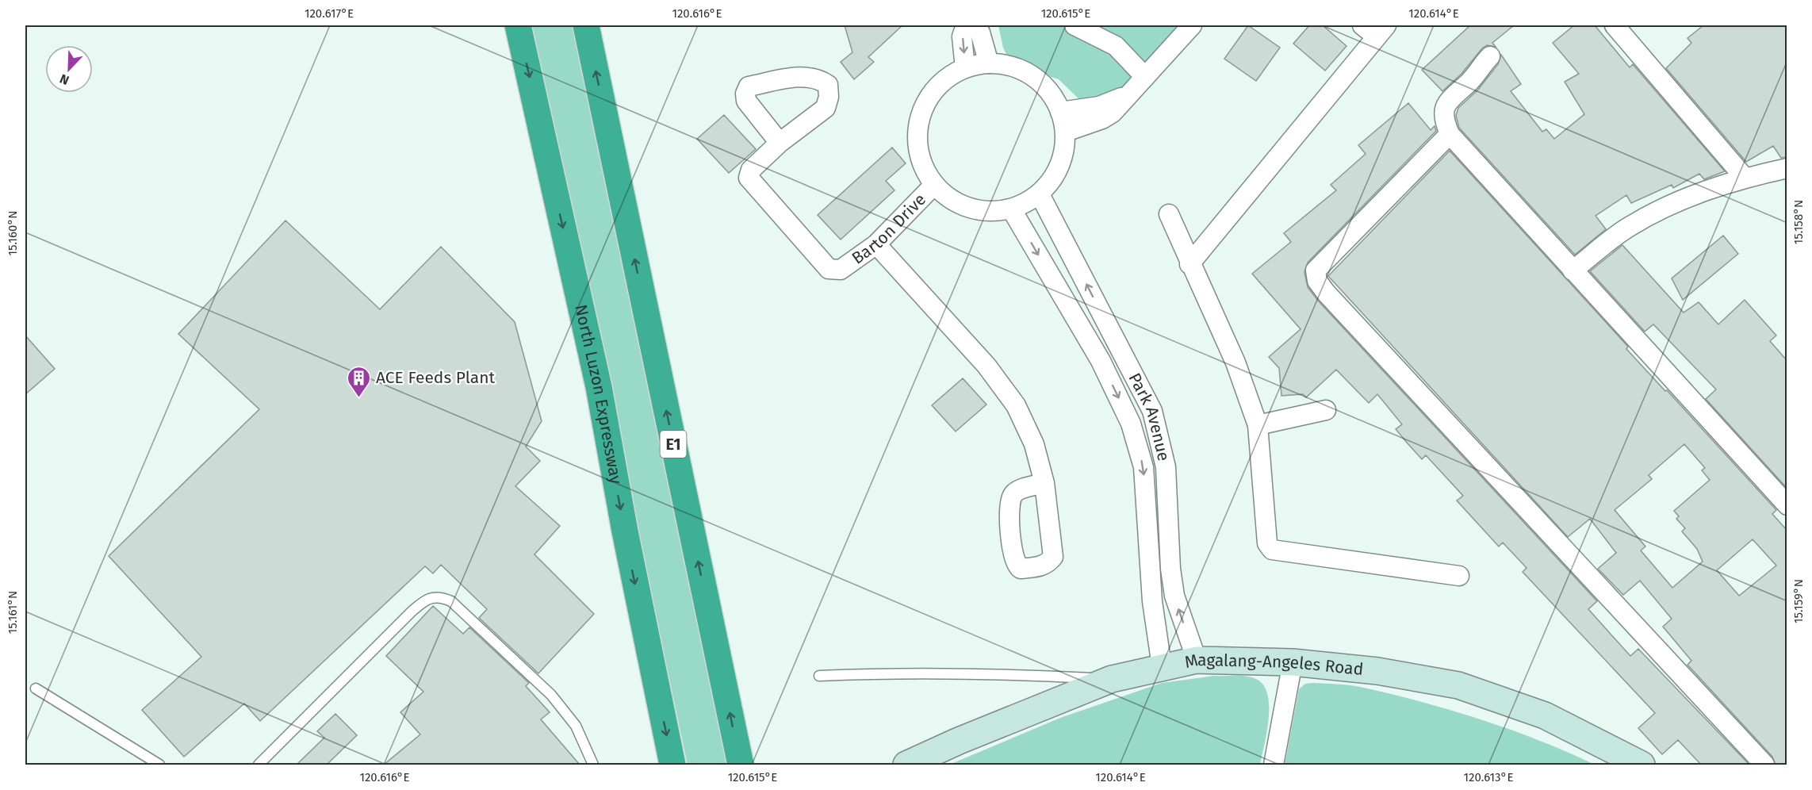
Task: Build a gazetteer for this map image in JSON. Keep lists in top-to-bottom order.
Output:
{
  "streets": {
    "highway": ["North Luzon Expressway", "E1"],
    "main road": ["Magalang-Angeles Road"],
    "street": ["Barton Drive", "Park Avenue"]
  },
  "crossings": [
    ["Barton Drive", "Park Avenue"],
    ["Park Avenue", "Magalang-Angeles Road"]
  ],
  "places": {
    "building": ["ACE Feeds Plant"]
  },
  "north": "bottom left",
  "coordinates": [
    "120.617°E",
    "120.616°E",
    "120.615°E",
    "120.614°E",
    "15.158°N",
    "15.160°N",
    "15.159°N",
    "15.161°N",
    "120.613°E"
  ]
}
